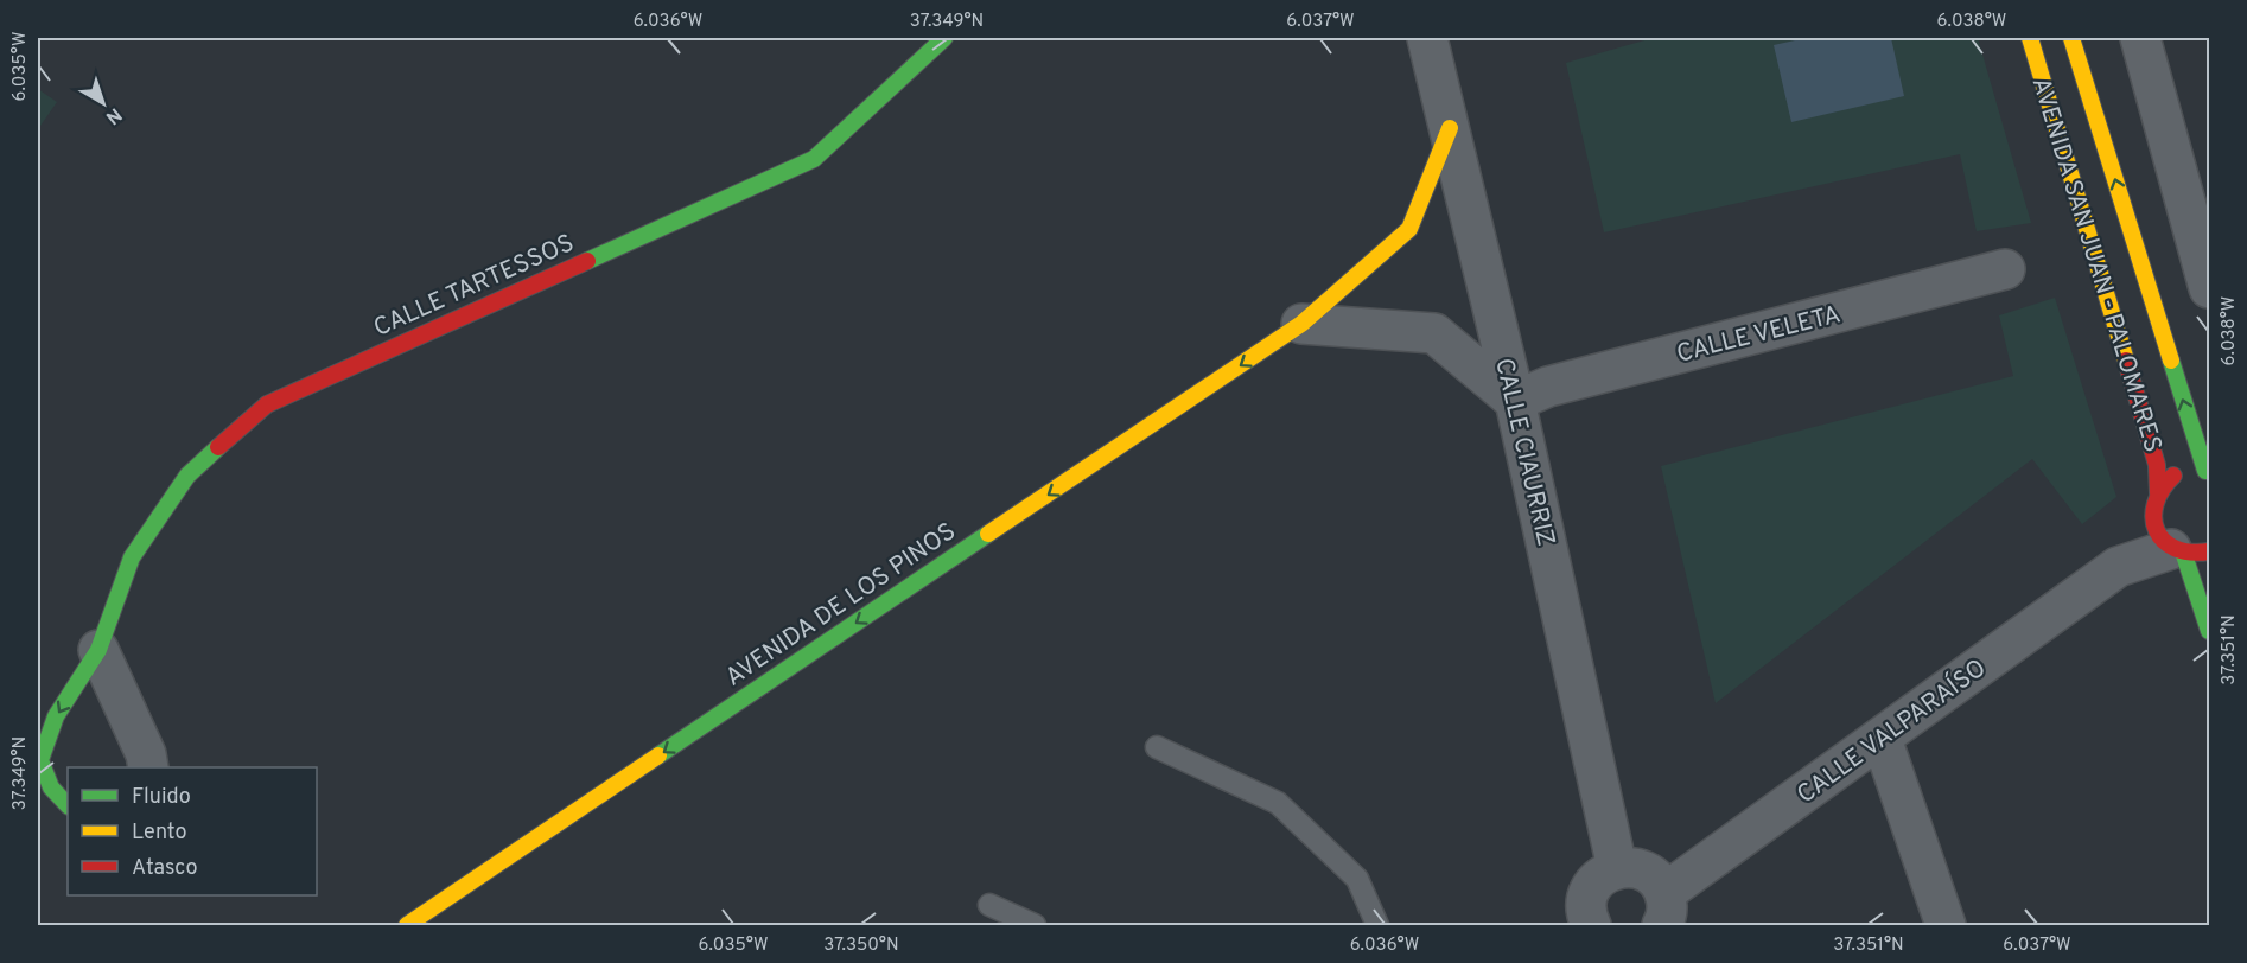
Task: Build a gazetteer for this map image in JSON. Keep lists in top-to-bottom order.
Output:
{
  "streets": {
    "street": [
      "AVENIDA SAN JUAN - PALOMARES",
      "CALLE TARTESSOS",
      "CALLE VELETA",
      "CALLE CIAURRIZ",
      "AVENIDA DE LOS PINOS",
      "CALLE VALPARAÍSO"
    ]
  },
  "crossings": [
    ["AVENIDA SAN JUAN - PALOMARES", "CALLE VALPARAÍSO"],
    ["CALLE VELETA", "CALLE CIAURRIZ"],
    ["CALLE CIAURRIZ", "AVENIDA DE LOS PINOS"]
  ],
  "one_way": ["AVENIDA DE LOS PINOS"],
  "legend": ["Fluido", "Lento", "Atasco"],
  "north": "bottom right",
  "coordinates": [
    "6.036°W",
    "37.349°N",
    "6.037°W",
    "6.038°W",
    "6.035°W",
    "37.351°N",
    "37.350°N"
  ]
}
